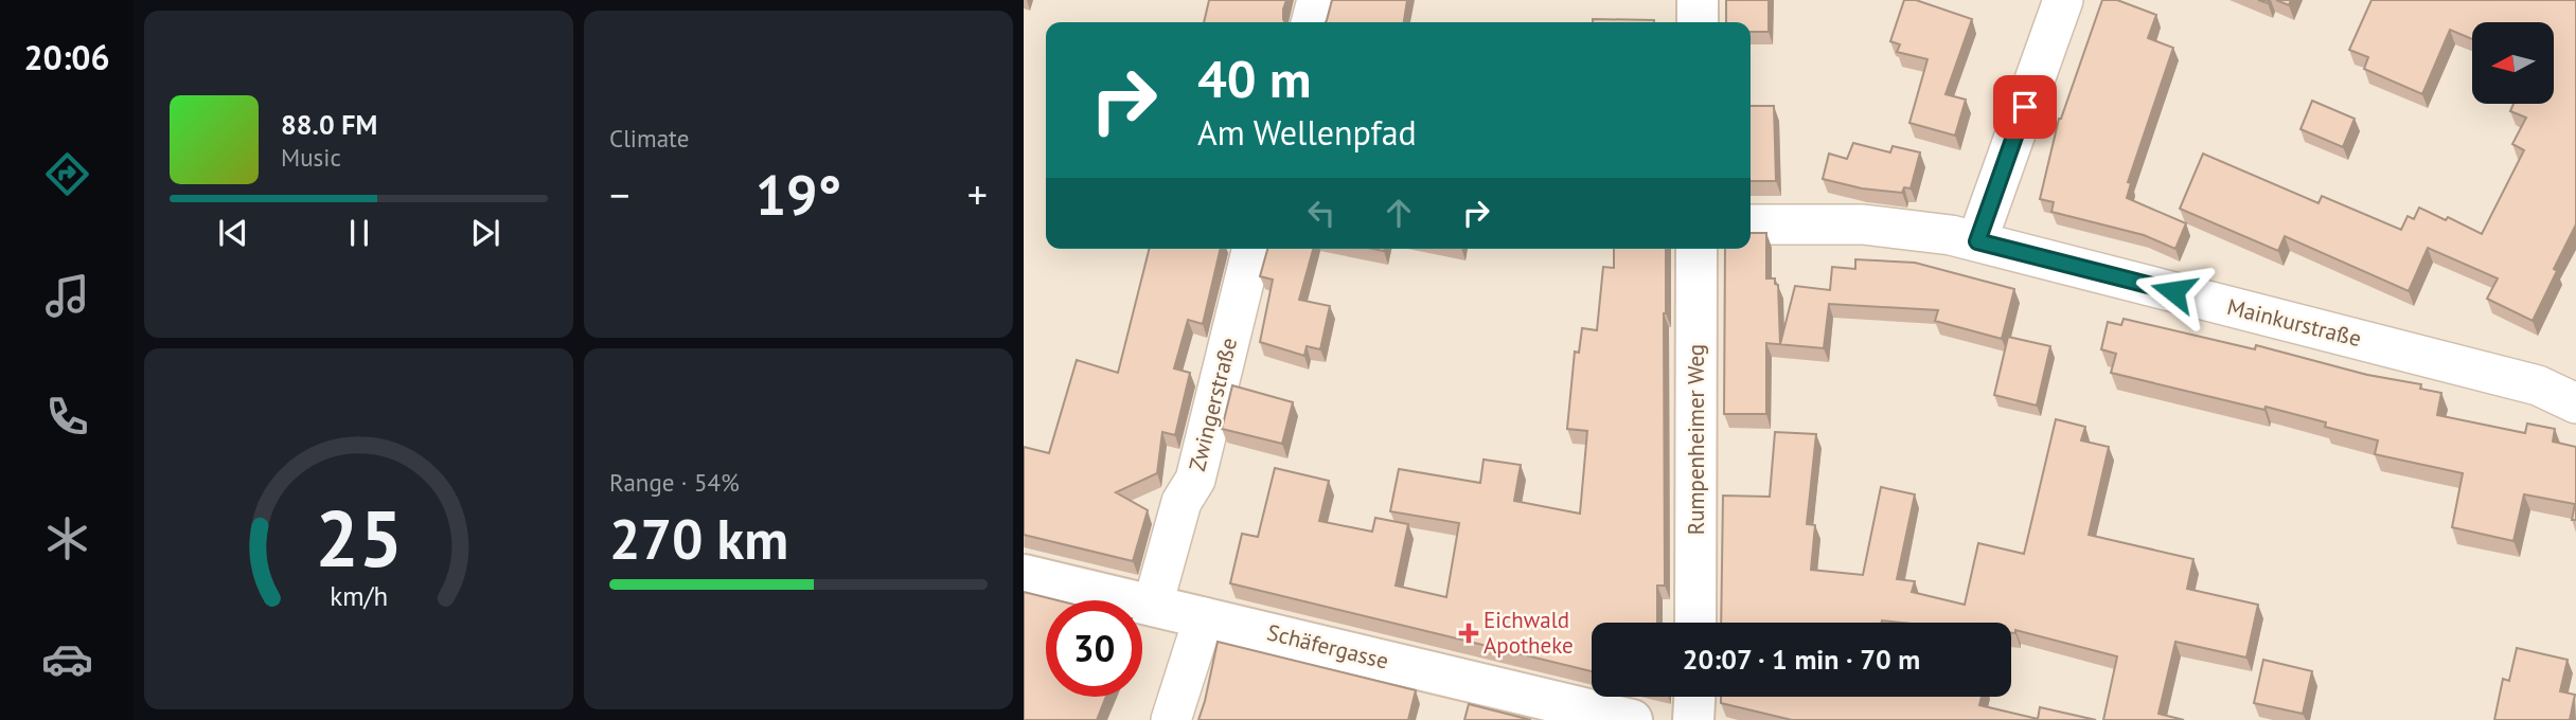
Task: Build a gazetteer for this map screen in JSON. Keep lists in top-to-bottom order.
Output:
{
  "streets": {
    "street": [
      "Mainkurstraße",
      "Zwingerstraße",
      "Rumpenheimer Weg",
      "Schäfergasse"
    ]
  },
  "crossings": [
    ["Zwingerstraße", "Schäfergasse"]
  ],
  "places": {
    "health": ["Eichwald Apotheke"]
  },
  "north": "left",
  "page": {
    "tabs": "20:06",
    "tile": [
      "Climate",
      ["Range · 54%", "270 km"]
    ],
    "turn": ["40 m", "Am Wellenpfad"],
    "song": ["88.0 FM", "Music"],
    "heat": ["−", "19°", "+"],
    "limit": "30",
    "trip": "20:07 · 1 min · 70 m",
    "gauge": ["25", "km/h"]
  }
}
